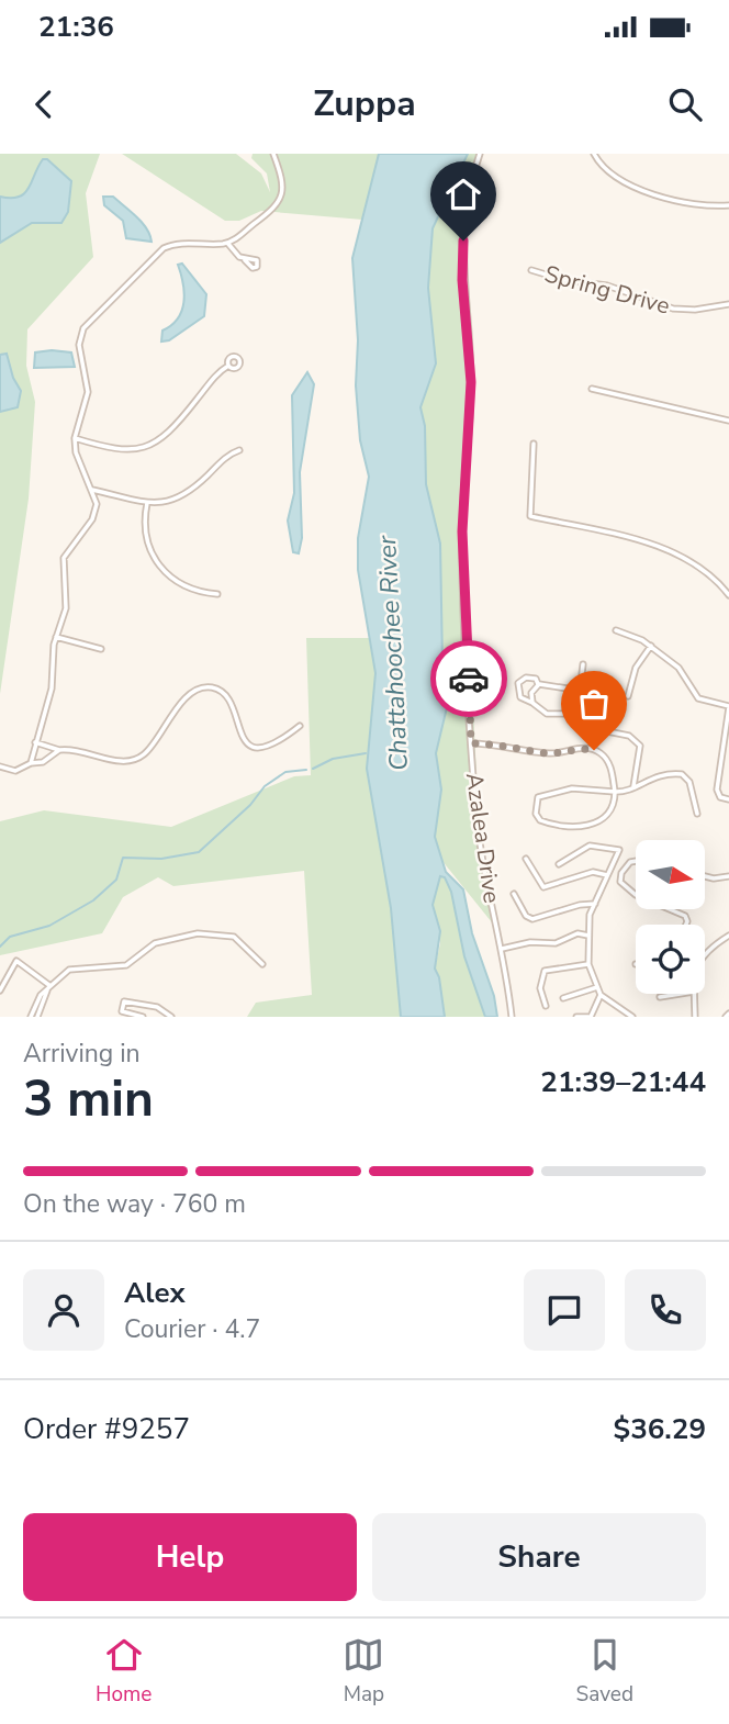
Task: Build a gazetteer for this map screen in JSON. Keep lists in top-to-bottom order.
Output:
{
  "streets": {
    "street": ["Spring Drive", "Azalea Drive"]
  },
  "water": ["Chattahoochee River"],
  "north": "right",
  "page": {
    "status": "21:36",
    "header": "Zuppa",
    "heading": ["3 min", "Arriving in", "21:39–21:44"],
    "panel": [
      "Alex",
      "Courier · 4.7",
      "Order #9257",
      "$36.29"
    ],
    "bar": "On the way · 760 m",
    "buttons": ["Help", "Share"],
    "tabs": ["Home", "Map", "Saved"]
  }
}
